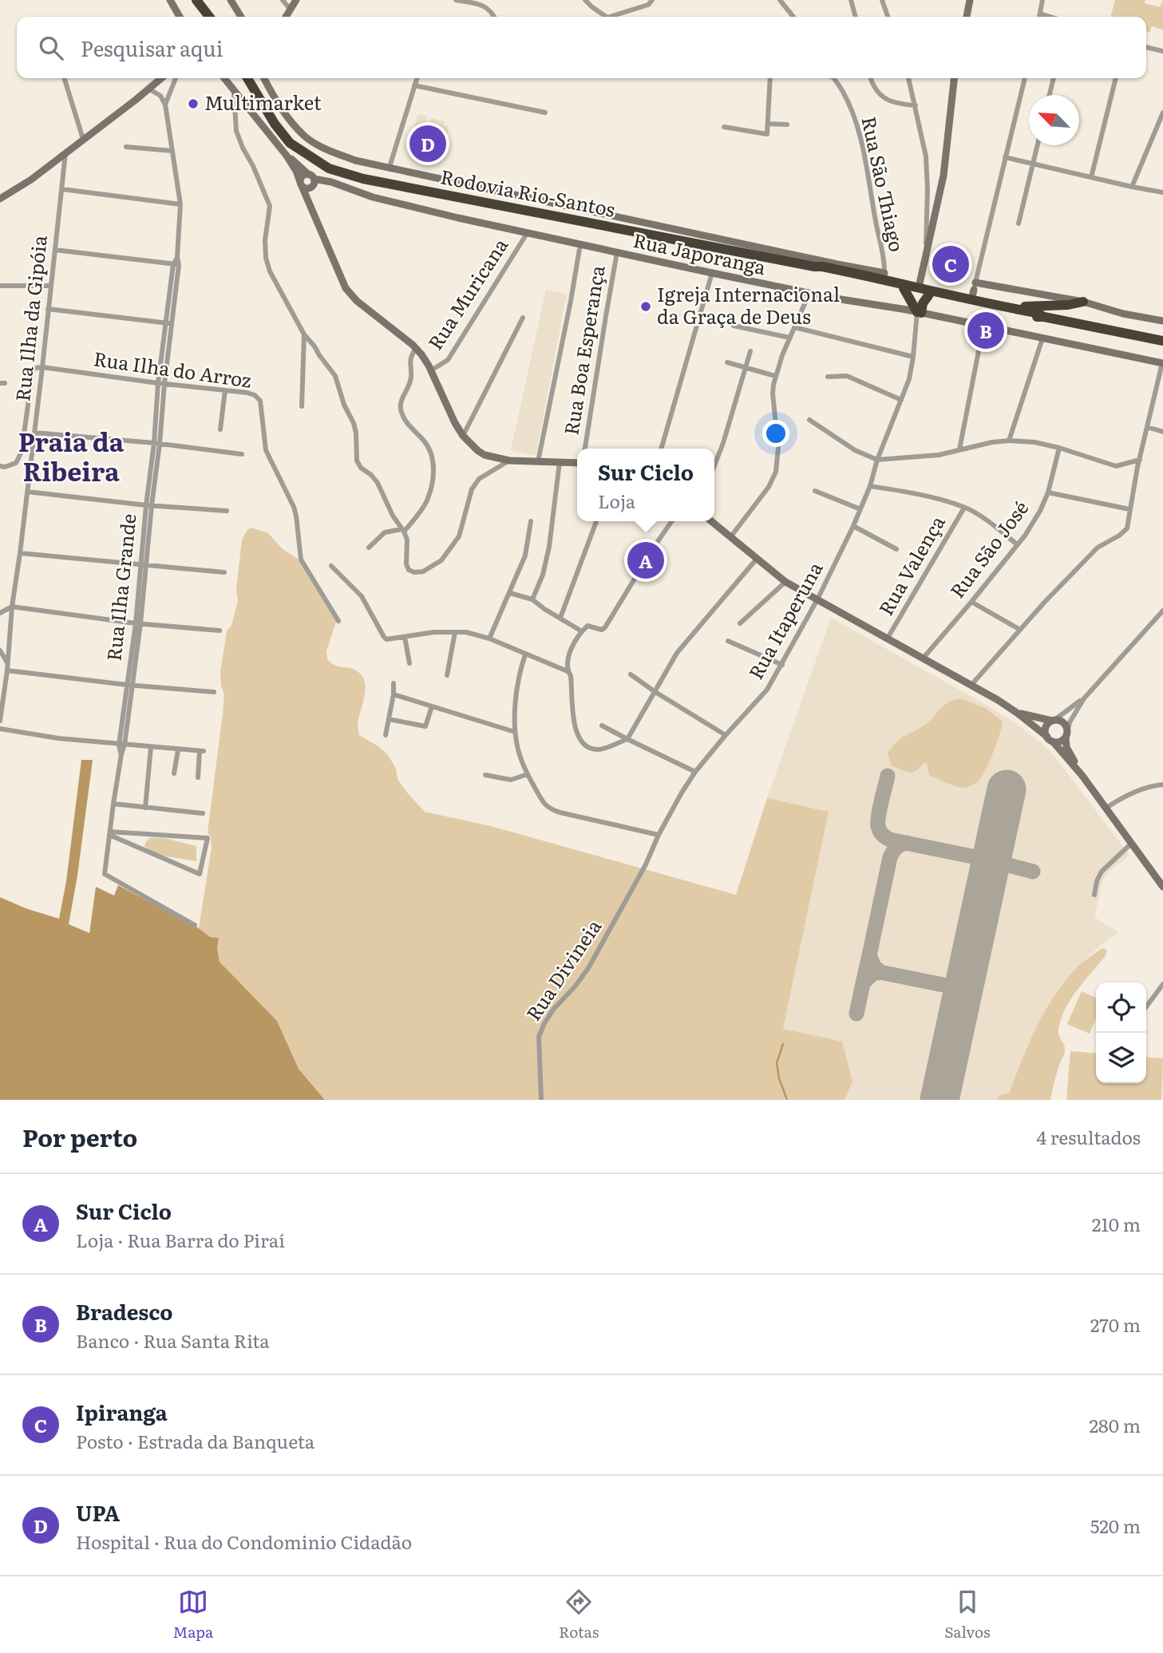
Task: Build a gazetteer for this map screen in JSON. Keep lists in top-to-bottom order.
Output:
{
  "streets": {
    "highway": ["Rodovia Rio-Santos"],
    "main road": ["Rua Japoranga"],
    "street": [
      "Rua São Thiago",
      "Rua Muricana",
      "Rua Ilha da Gipóia",
      "Rua Boa Esperança",
      "Rua Ilha do Arroz",
      "Rua São José",
      "Rua Valença",
      "Rua Ilha Grande",
      "Rua Itaperuna",
      "Rua Divineia"
    ]
  },
  "crossings": [
    ["Rua São Thiago", "Rodovia Rio-Santos"],
    ["Rua Japoranga", "Rua Muricana"],
    ["Rua Japoranga", "Rua Boa Esperança"],
    ["Rua Japoranga", "Rua Itaperuna"],
    ["Rua Ilha da Gipóia", "Rua Ilha do Arroz"],
    ["Rua Ilha do Arroz", "Rua Ilha Grande"],
    ["Rua Itaperuna", "Rua Divineia"]
  ],
  "districts": ["Praia da Ribeira"],
  "places": ["Multimarket", "Igreja Internacional da Graça de Deus"],
  "north": "top left",
  "page": {
    "search": "Pesquisar aqui",
    "pins": [
      "D",
      "C",
      "B",
      "A"
    ],
    "popup": ["Sur Ciclo", "Loja"],
    "heading": ["Por perto", "4 resultados"],
    "list": [
      {
        "mark": "A",
        "name": "Sur Ciclo",
        "note": "Loja · Rua Barra do Piraí",
        "value": "210 m"
      },
      {
        "mark": "B",
        "name": "Bradesco",
        "note": "Banco · Rua Santa Rita",
        "value": "270 m"
      },
      {
        "mark": "C",
        "name": "Ipiranga",
        "note": "Posto · Estrada da Banqueta",
        "value": "280 m"
      },
      {
        "mark": "D",
        "name": "UPA",
        "note": "Hospital · Rua do Condominio Cidadão",
        "value": "520 m"
      }
    ],
    "nav": ["Mapa", "Rotas", "Salvos"]
  }
}
